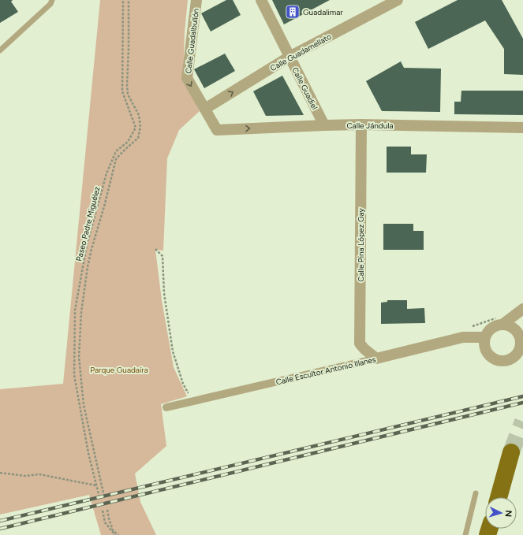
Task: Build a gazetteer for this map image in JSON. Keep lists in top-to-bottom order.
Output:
{
  "streets": {
    "street": [
      "Calle Guadalbullón",
      "Calle Guadamellato",
      "Calle Guadiel",
      "Calle Jándula",
      "Calle Pina López Gay",
      "Calle Escultor Antonio Illanes"
    ],
    "path": ["Paseo Padre Miguélez"]
  },
  "crossings": [
    ["Calle Guadalbullón", "Calle Guadamellato"],
    ["Calle Guadalbullón", "Calle Jándula"],
    ["Calle Guadamellato", "Calle Guadiel"],
    ["Calle Guadiel", "Calle Jándula"],
    ["Calle Jándula", "Calle Pina López Gay"],
    ["Calle Pina López Gay", "Calle Escultor Antonio Illanes"]
  ],
  "one_way": ["Calle Guadalbullón", "Calle Guadamellato"],
  "parks": ["Parque Guadaíra"],
  "places": {
    "building": ["Guadalimar"]
  },
  "north": "right"
}
